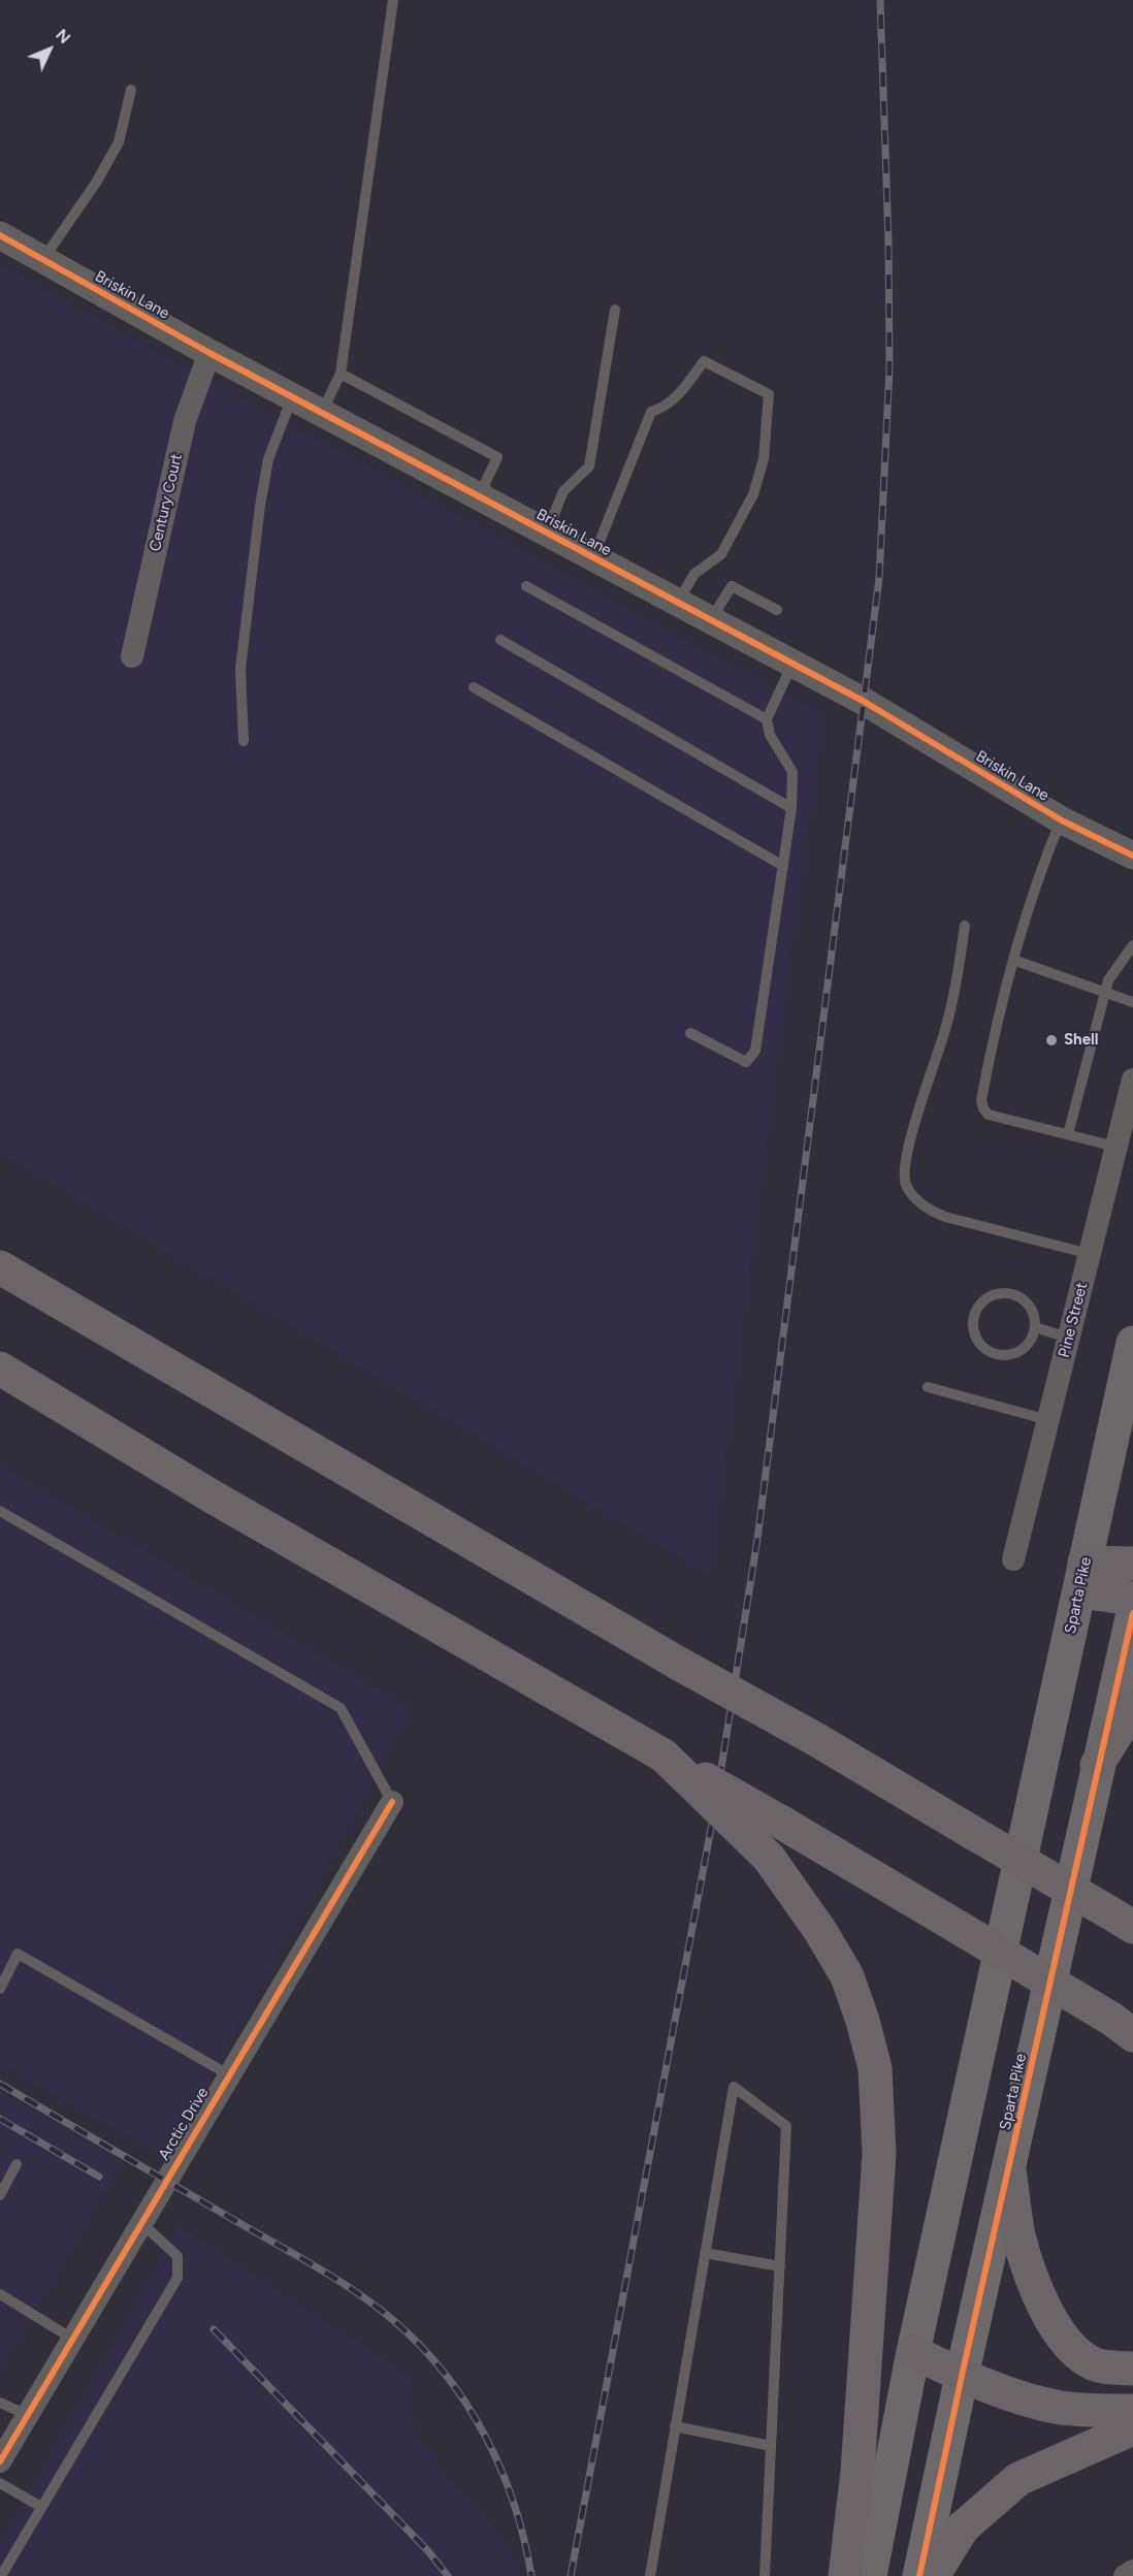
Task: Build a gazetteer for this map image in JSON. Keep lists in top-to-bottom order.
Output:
{
  "streets": {
    "main road": ["Sparta Pike"],
    "street": [
      "Briskin Lane",
      "Century Court",
      "Pine Street",
      "Arctic Drive"
    ]
  },
  "crossings": [
    ["Briskin Lane", "Century Court"]
  ],
  "places": ["Shell"],
  "north": "top right"
}
